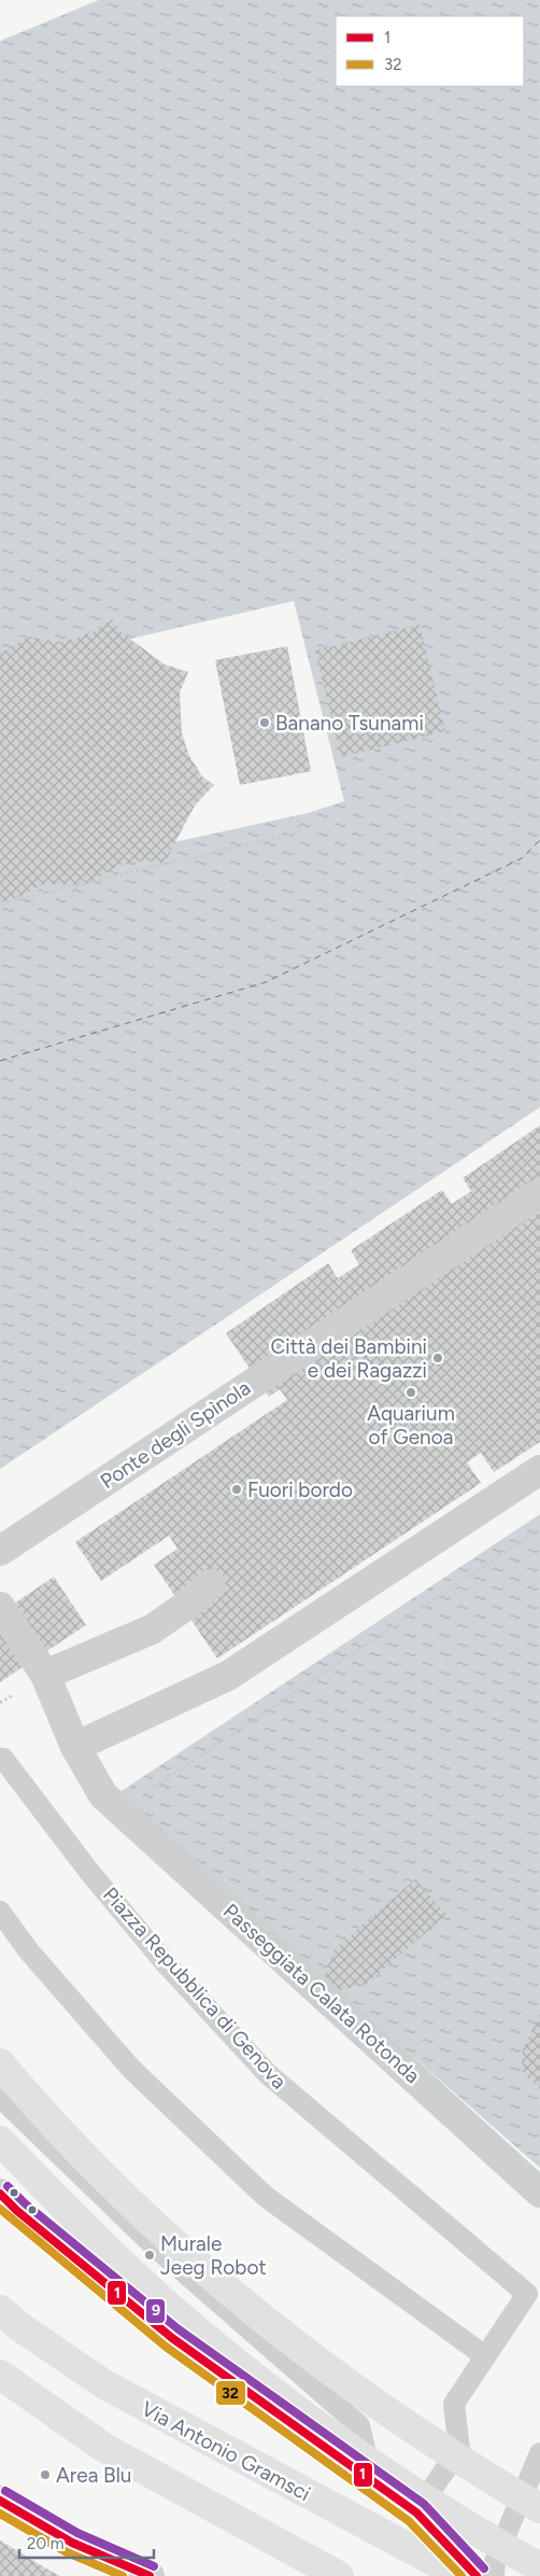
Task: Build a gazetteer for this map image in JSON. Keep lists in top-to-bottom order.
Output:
{
  "streets": {
    "main road": ["Via Antonio Gramsci"],
    "street": ["Ponte degli Spìnola", "Passeggiata Calata Rotonda"],
    "lane": ["Piazza Repubblica di Genova"]
  },
  "places": [
    "Banano Tsunami",
    "Città dei Bambini e dei Ragazzi",
    "Aquarium of Genoa",
    "Fuori bordo",
    "Murale Jeeg Robot",
    "Area Blu"
  ],
  "lines": ["transit line 9", "transit line 1", "transit line 32"],
  "legend": ["1", "32"],
  "scale_bar": "20 m"
}
